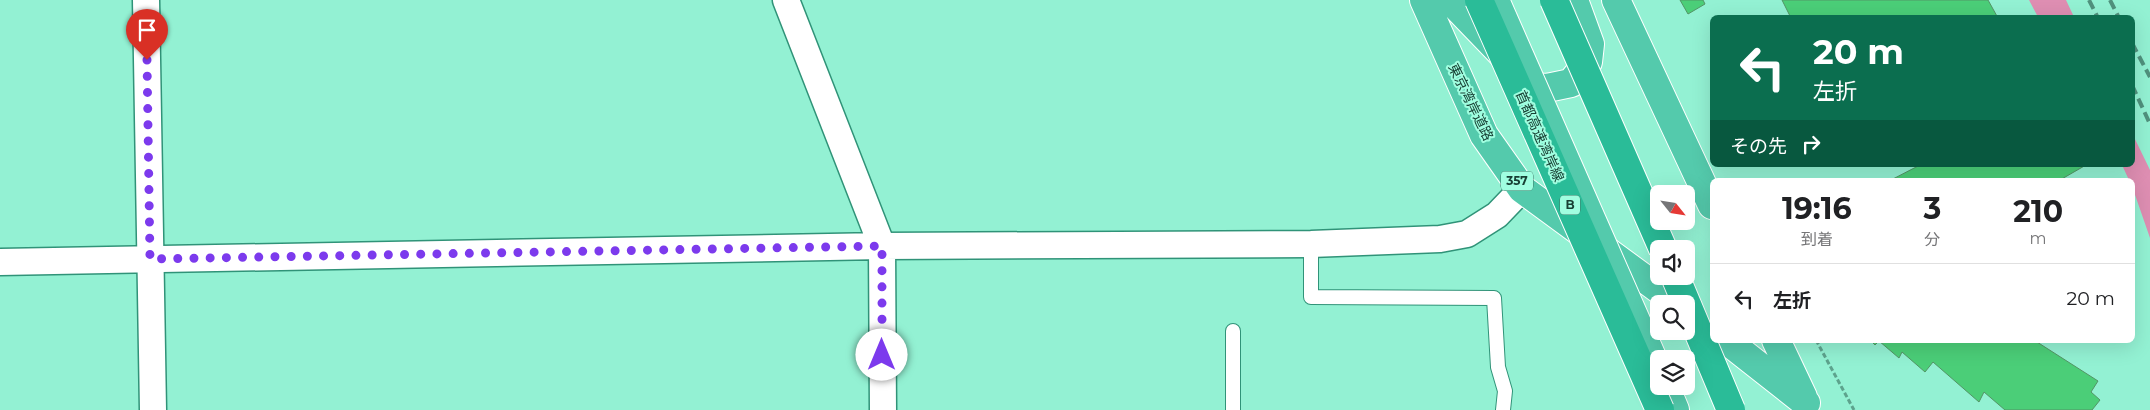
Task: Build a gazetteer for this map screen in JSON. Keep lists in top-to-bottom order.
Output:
{
  "streets": {
    "highway": [
      "東京湾岸道路",
      "首都高速湾岸線",
      "357",
      "B"
    ]
  },
  "north": "bottom right",
  "page": {
    "turn": ["20 m", "左折"],
    "then": "その先",
    "eta": [
      "19:16",
      "到着",
      "3",
      "分",
      "210",
      "m"
    ],
    "list": [
      {
        "name": "左折",
        "value": "20 m"
      }
    ]
  }
}
